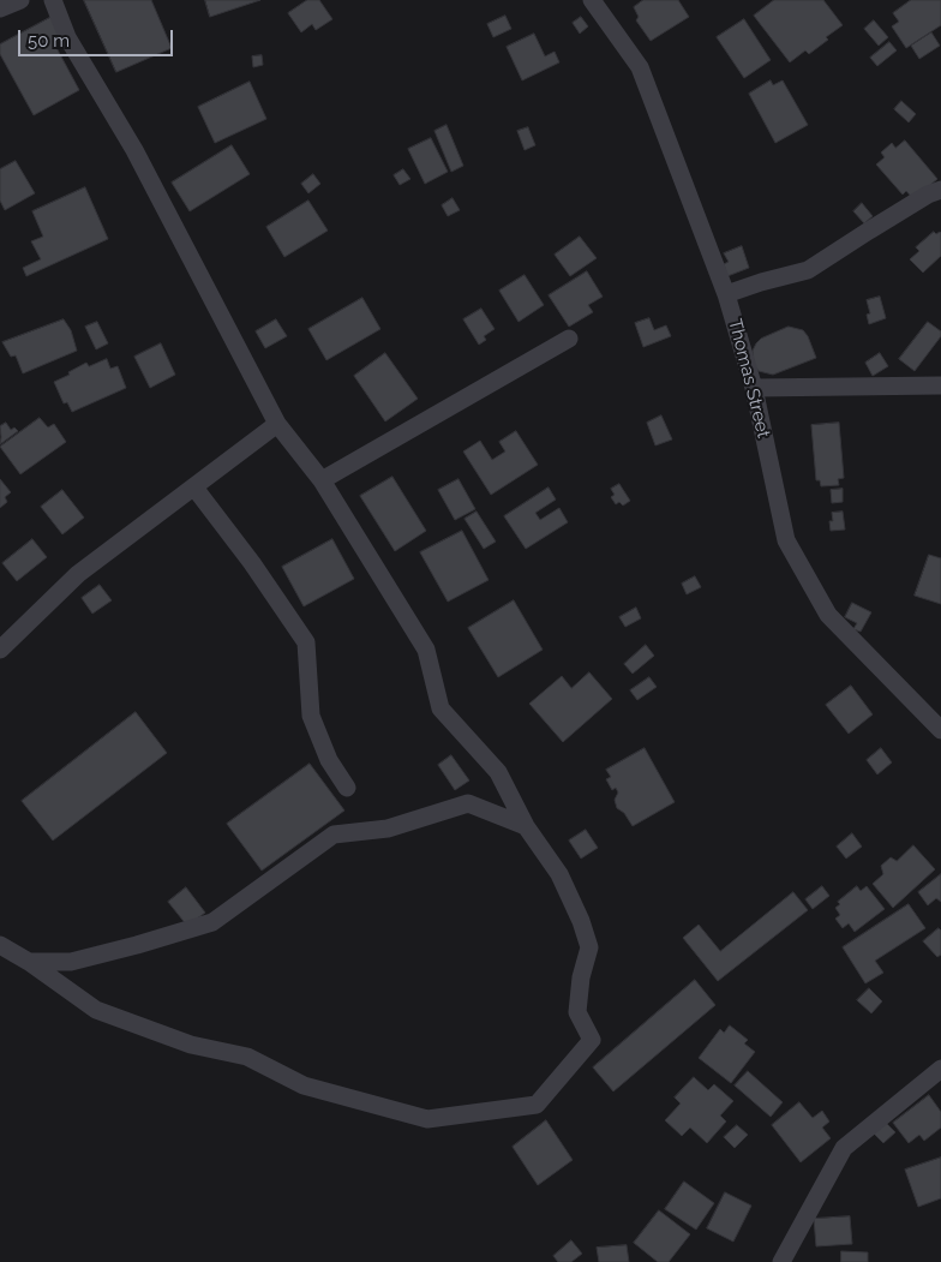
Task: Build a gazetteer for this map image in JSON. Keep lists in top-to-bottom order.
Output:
{
  "streets": {
    "street": ["Thomas Street"]
  },
  "scale_bar": "50 m"
}
